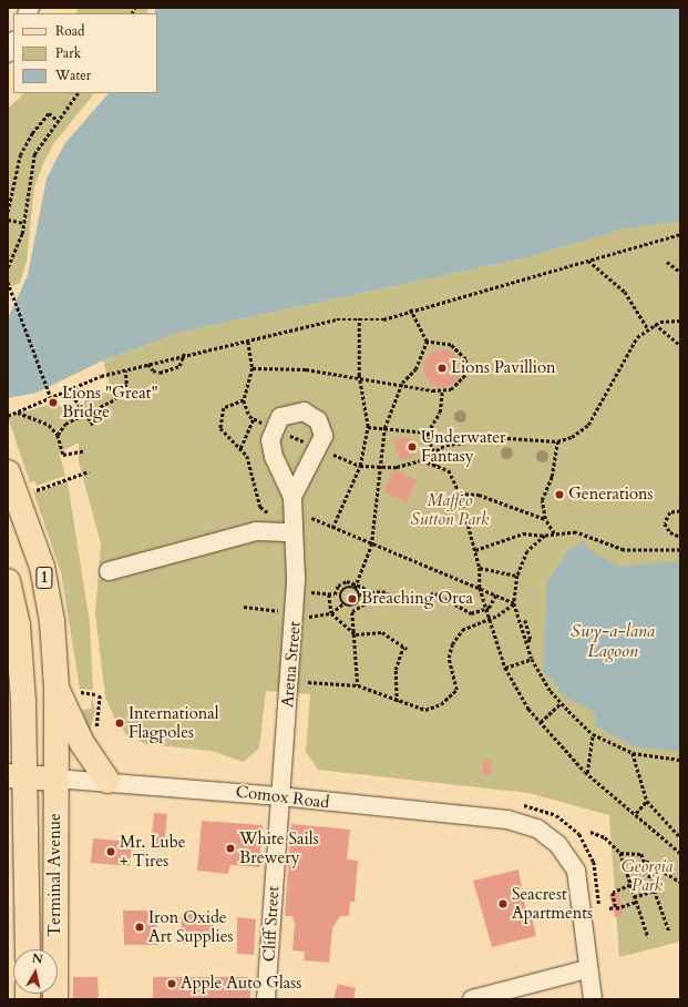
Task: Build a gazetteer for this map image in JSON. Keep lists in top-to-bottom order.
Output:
{
  "streets": {
    "highway": ["1", "Terminal Avenue"],
    "main road": ["Comox Road"],
    "street": ["Arena Street", "Cliff Street"]
  },
  "crossings": [
    ["1", "Comox Road"],
    ["1", "Terminal Avenue"],
    ["Arena Street", "Comox Road"],
    ["Arena Street", "Cliff Street"],
    ["Comox Road", "Terminal Avenue"],
    ["Comox Road", "Cliff Street"]
  ],
  "water": ["Swy-a-lana Lagoon"],
  "parks": ["Maffeo Sutton Park", "Georgia Park"],
  "places": [
    "Lions Pavillion",
    "Lions \"Great\" Bridge",
    "Underwater Fantasy",
    "Generations",
    "Breaching Orca",
    "International Flagpoles",
    "White Sails Brewery",
    "Mr. Lube + Tires",
    "Seacrest Apartments",
    "Iron Oxide Art Supplies",
    "Apple Auto Glass"
  ],
  "legend": ["Road", "Park", "Water"],
  "north": "top"
}
